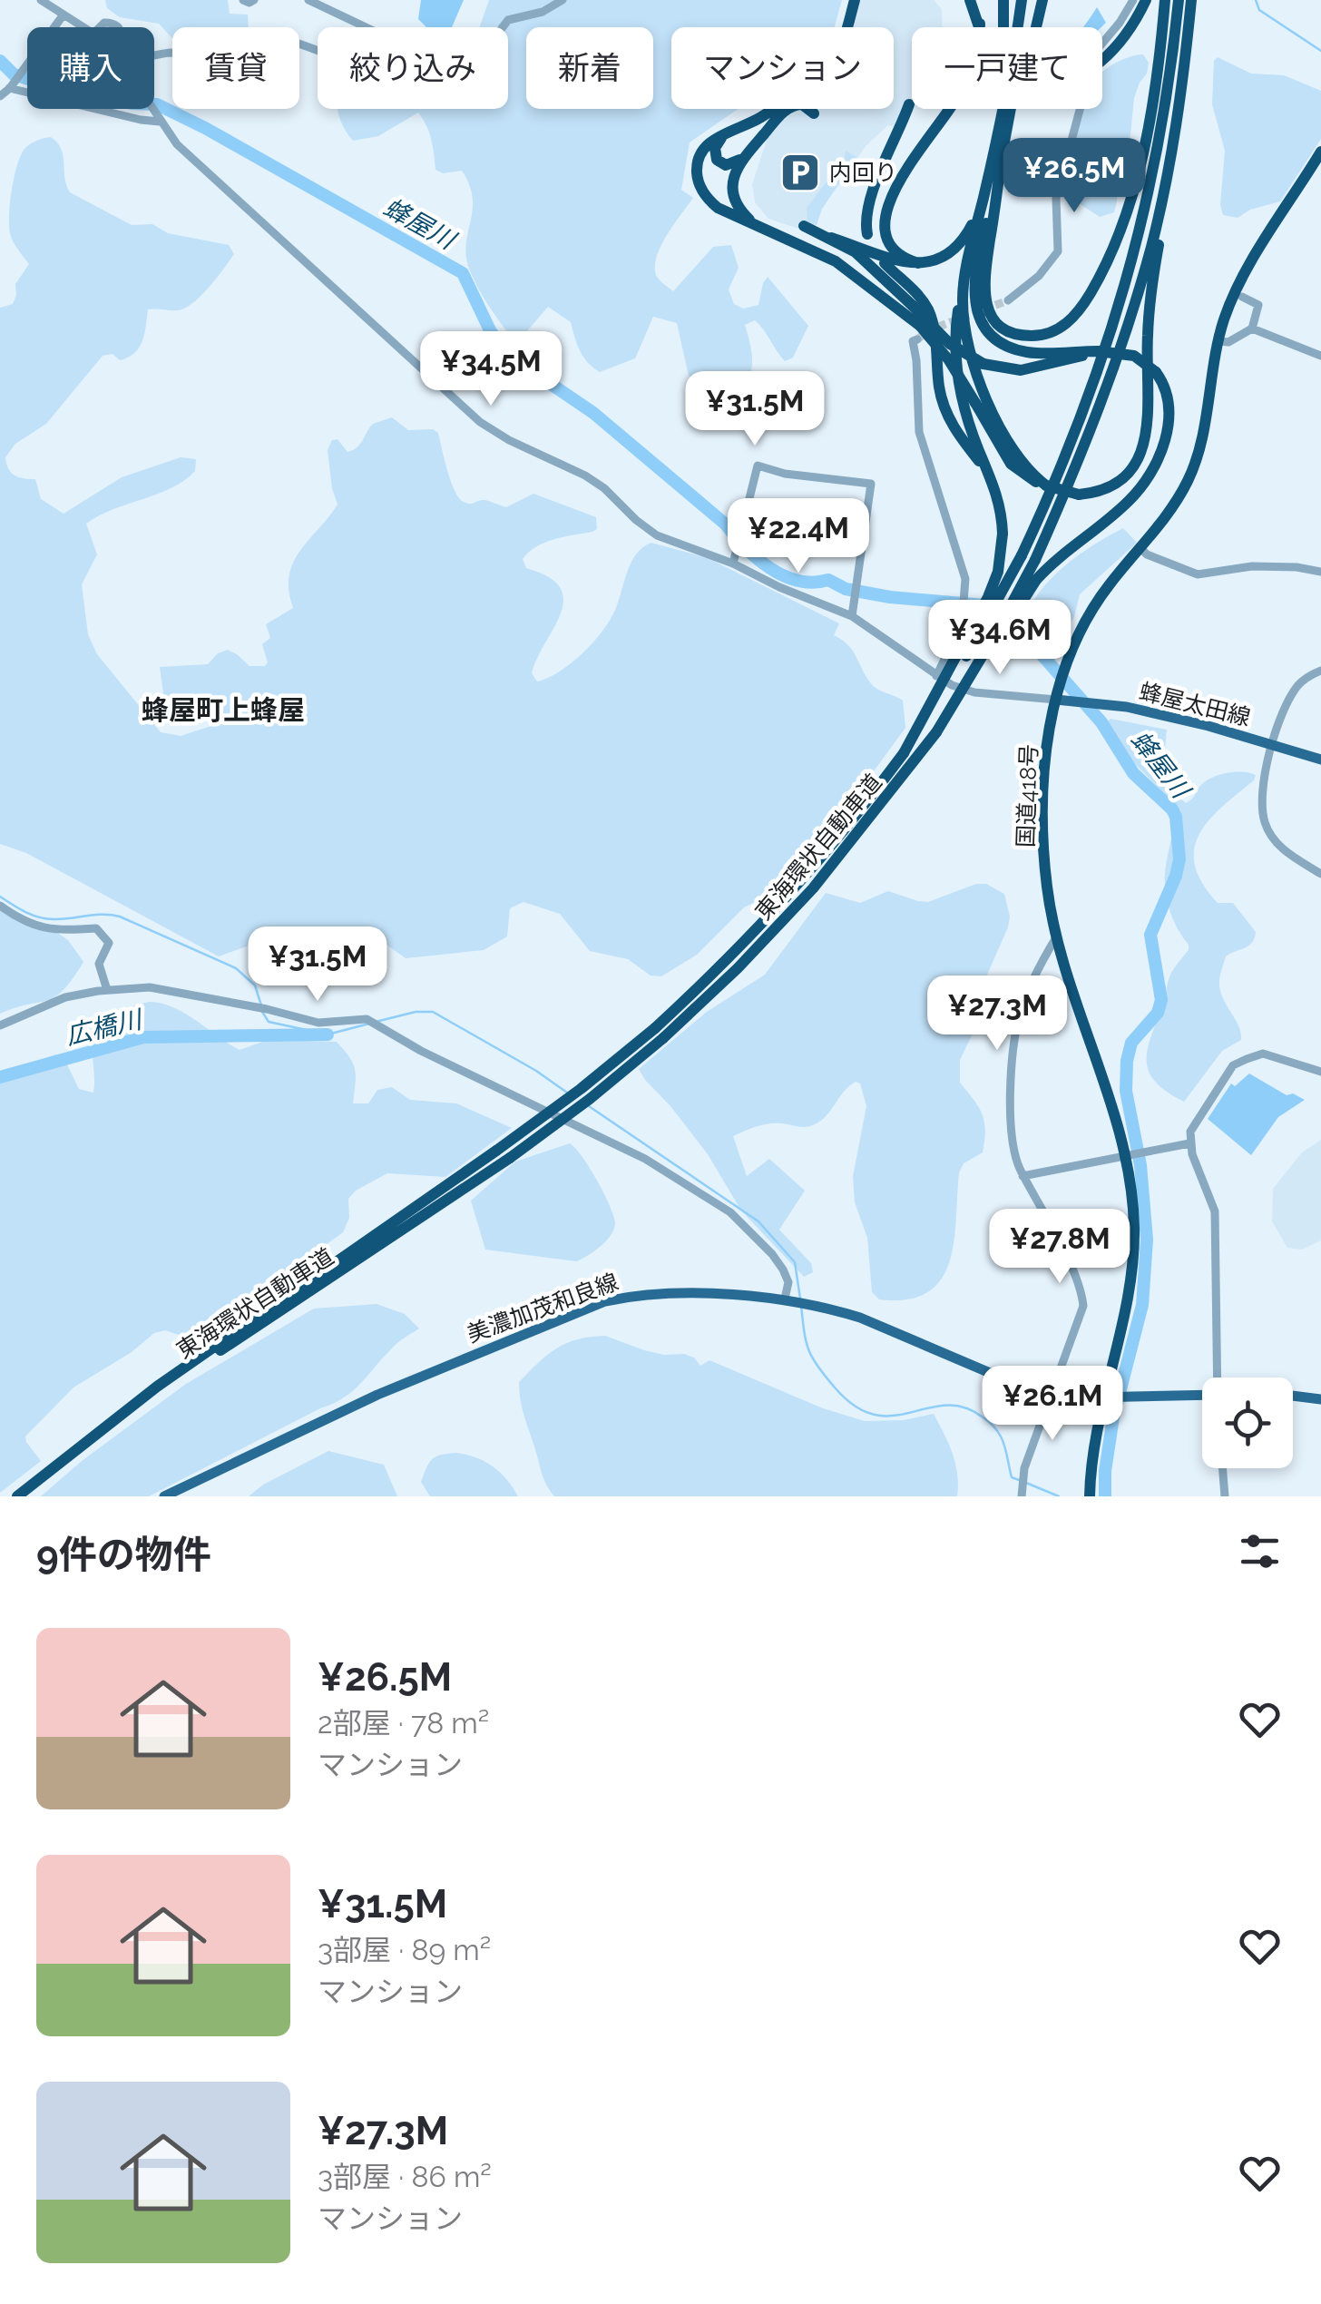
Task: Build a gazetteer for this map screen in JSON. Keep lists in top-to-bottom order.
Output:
{
  "streets": {
    "highway": ["国道418号", "東海環状自動車道"],
    "main road": ["蜂屋太田線", "美濃加茂和良線"]
  },
  "crossings": [
    ["蜂屋太田線", "国道418号"],
    ["国道418号", "美濃加茂和良線"]
  ],
  "districts": ["蜂屋町上蜂屋"],
  "water": ["蜂屋川", "広橋川"],
  "places": {
    "parking": ["内回り"]
  },
  "page": {
    "chip": [
      "購入",
      "賃貸",
      "絞り込み",
      "新着",
      "マンション",
      "一戸建て"
    ],
    "price": [
      "¥26.5M",
      "¥34.5M",
      "¥31.5M",
      "¥22.4M",
      "¥34.6M",
      "¥31.5M",
      "¥27.3M",
      "¥27.8M",
      "¥26.1M"
    ],
    "heading": "9件の物件",
    "list": [
      {
        "name": "¥26.5M",
        "note": "2部屋 · 78 m² · マンション"
      },
      {
        "name": "¥31.5M",
        "note": "3部屋 · 89 m² · マンション"
      },
      {
        "name": "¥27.3M",
        "note": "3部屋 · 86 m² · マンション"
      }
    ]
  }
}
